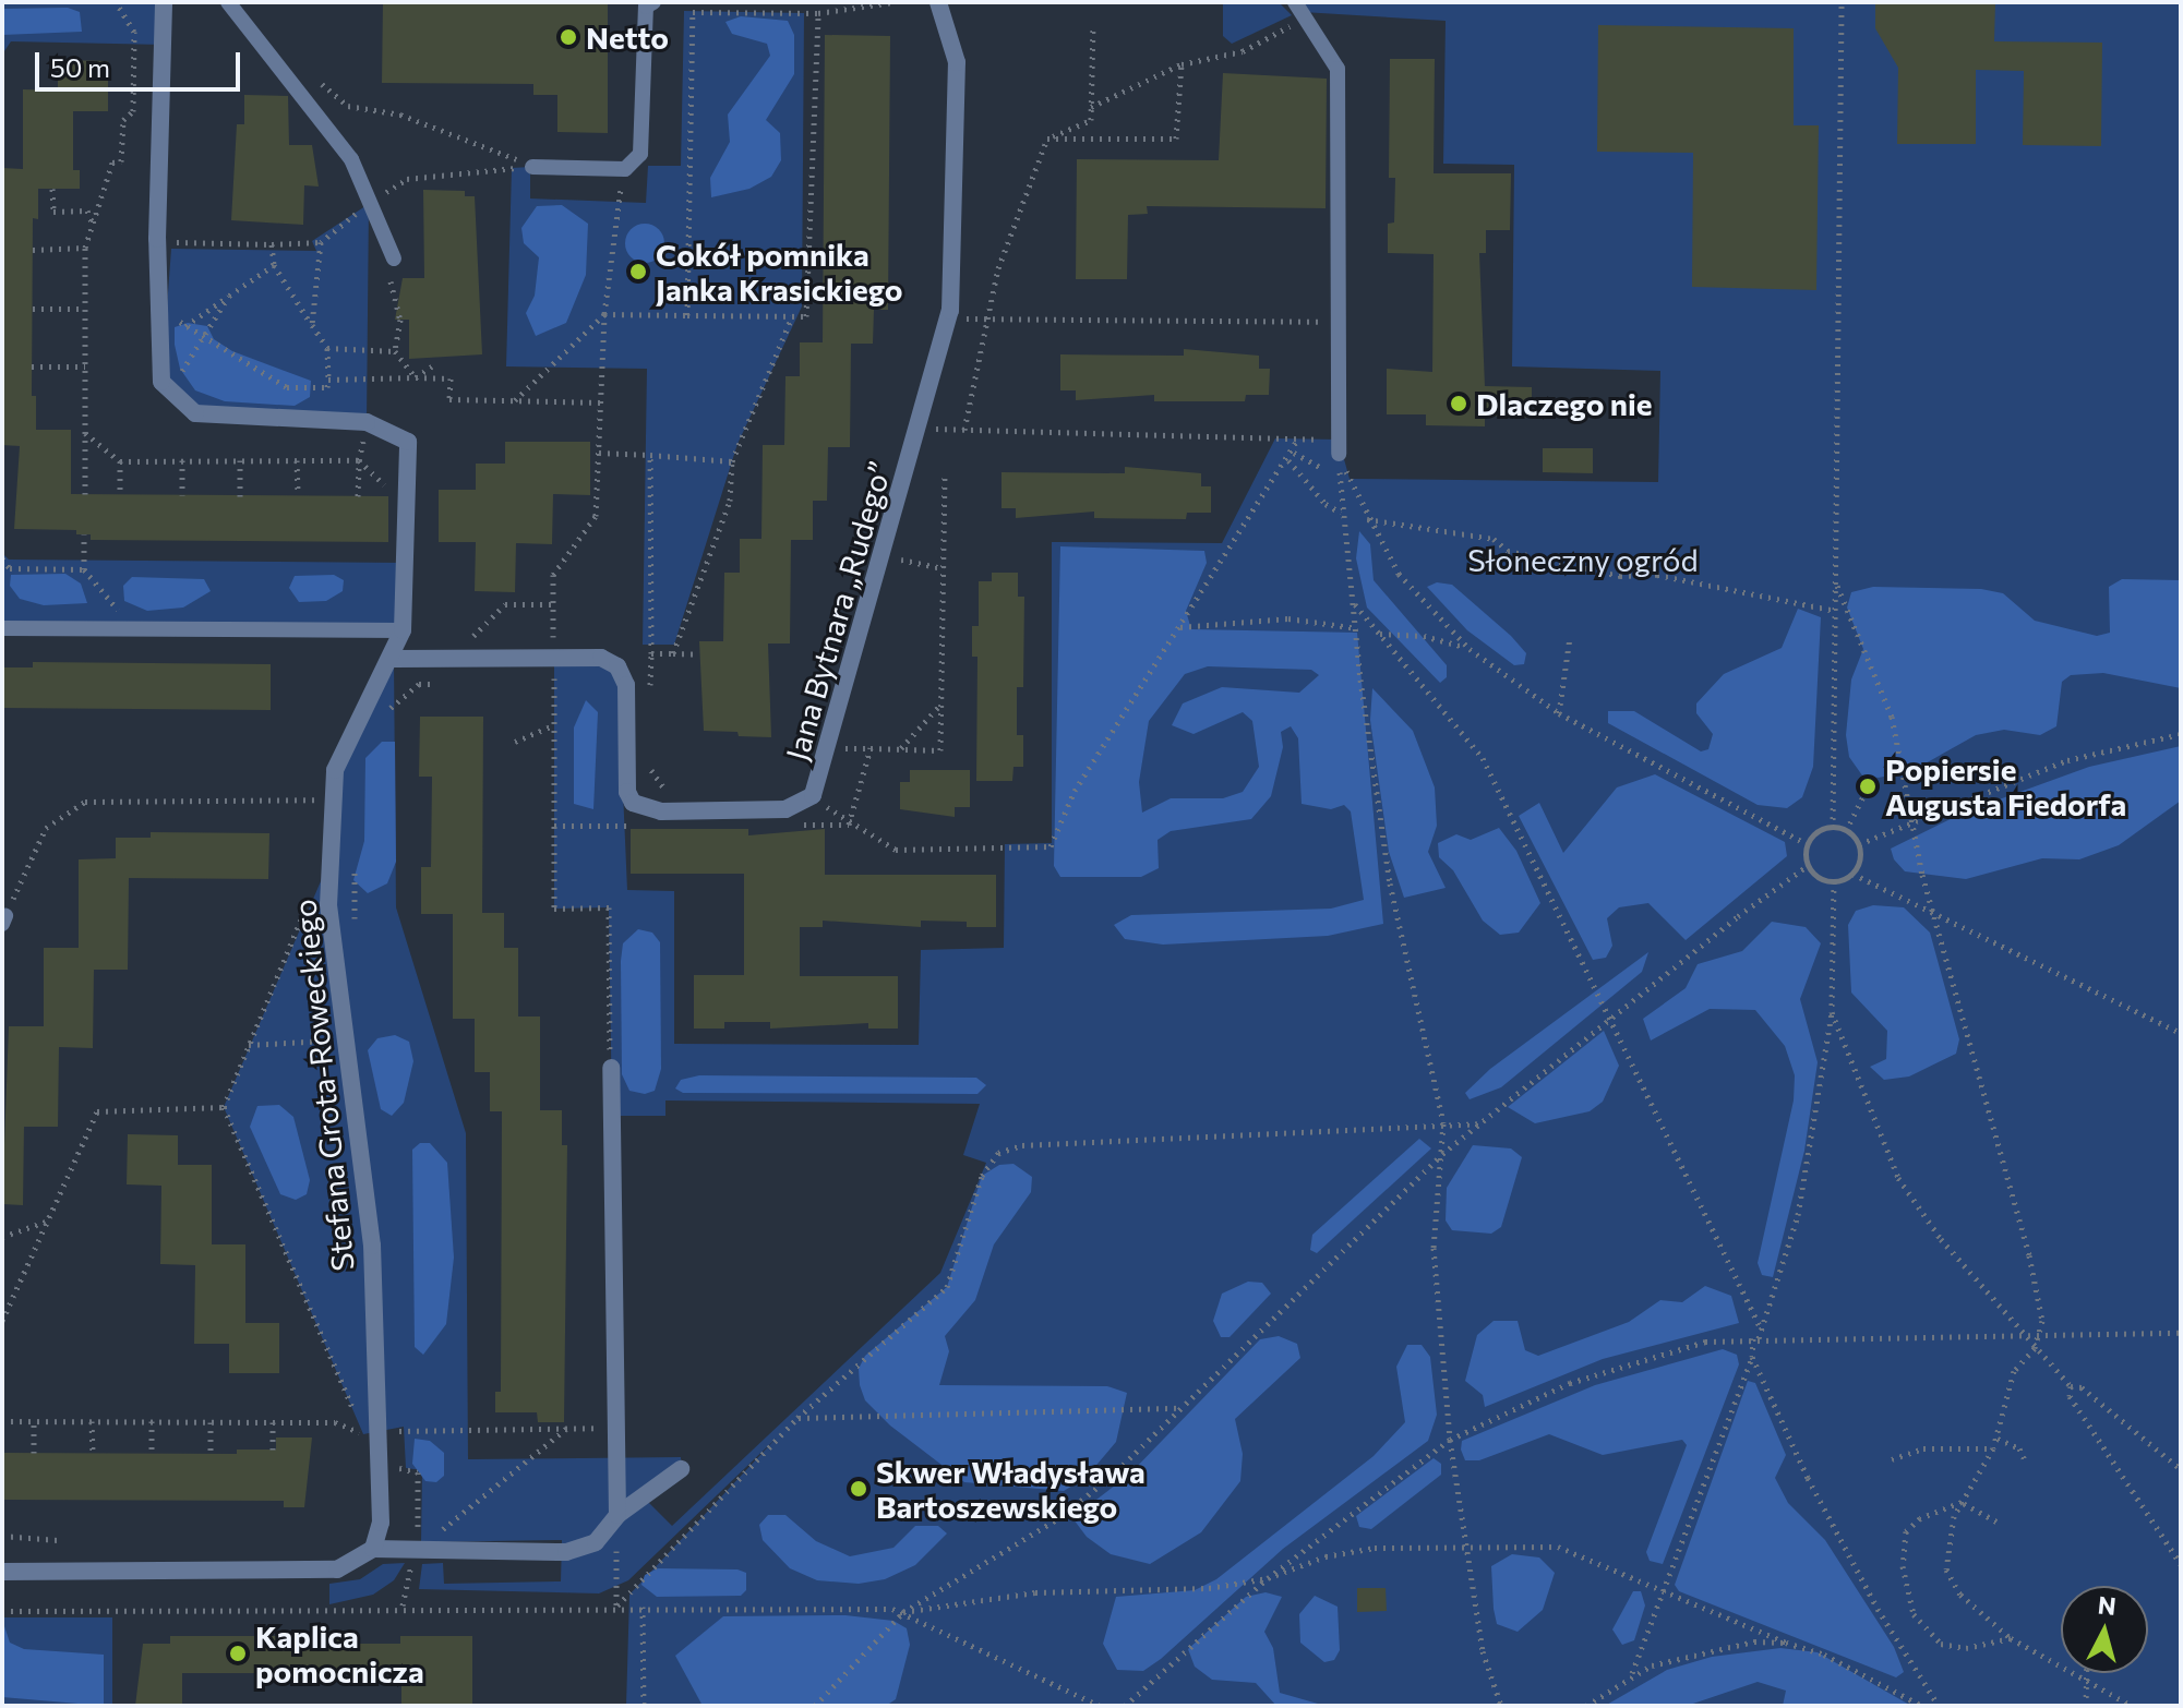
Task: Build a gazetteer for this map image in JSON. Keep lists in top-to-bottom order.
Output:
{
  "streets": {
    "street": ["Jana Bytnara „Rudego”", "Stefana Grota-Roweckiego"]
  },
  "crossings": [
    ["Jana Bytnara „Rudego”", "Stefana Grota-Roweckiego"]
  ],
  "parks": ["Słoneczny ogród"],
  "places": [
    "Netto",
    "Cokół pomnika Janka Krasickiego",
    "Dlaczego nie",
    "Popiersie Augusta Fiedorfa",
    "Skwer Władysława Bartoszewskiego",
    "Kaplica pomocnicza"
  ],
  "scale_bar": "50 m",
  "north": "top"
}
